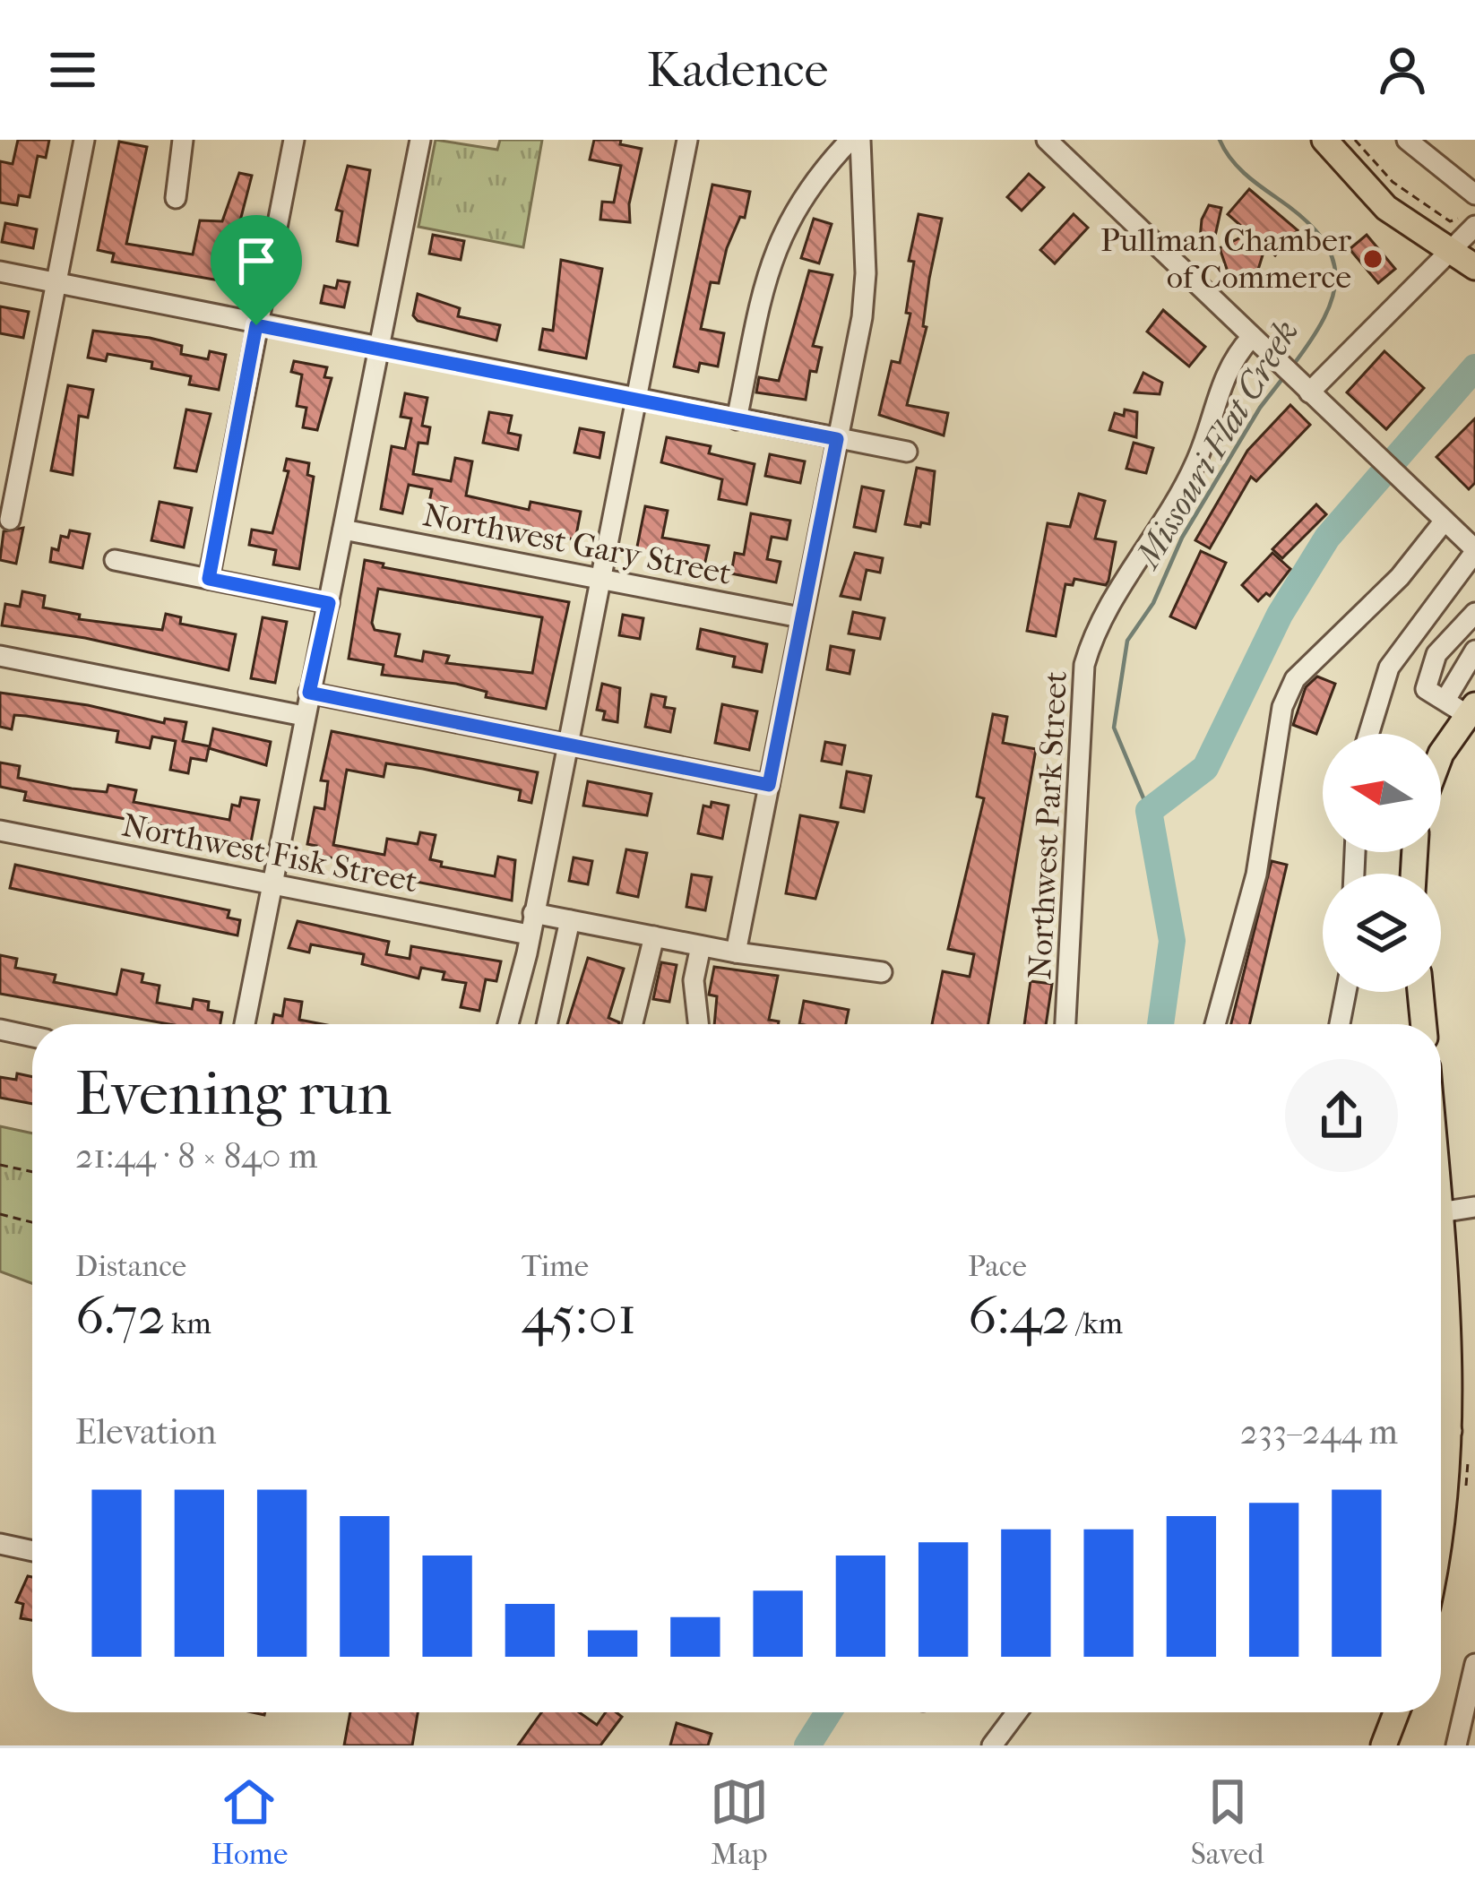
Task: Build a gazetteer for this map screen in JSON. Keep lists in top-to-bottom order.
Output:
{
  "streets": {
    "street": ["Northwest Gary Street", "Northwest Park Street", "Northwest Fisk Street"]
  },
  "water": ["Missouri Flat Creek"],
  "places": ["Pullman Chamber of Commerce"],
  "north": "left",
  "page": {
    "header": "Kadence",
    "heading": ["Evening run", "21:44 · 8 × 840 m"],
    "stats": [
      ["Distance", "6.72 km"],
      ["Time", "45:01"],
      ["Pace", "6:42 /km"]
    ],
    "chart": ["Elevation", "233–244 m"],
    "tabs": ["Home", "Map", "Saved"]
  }
}
